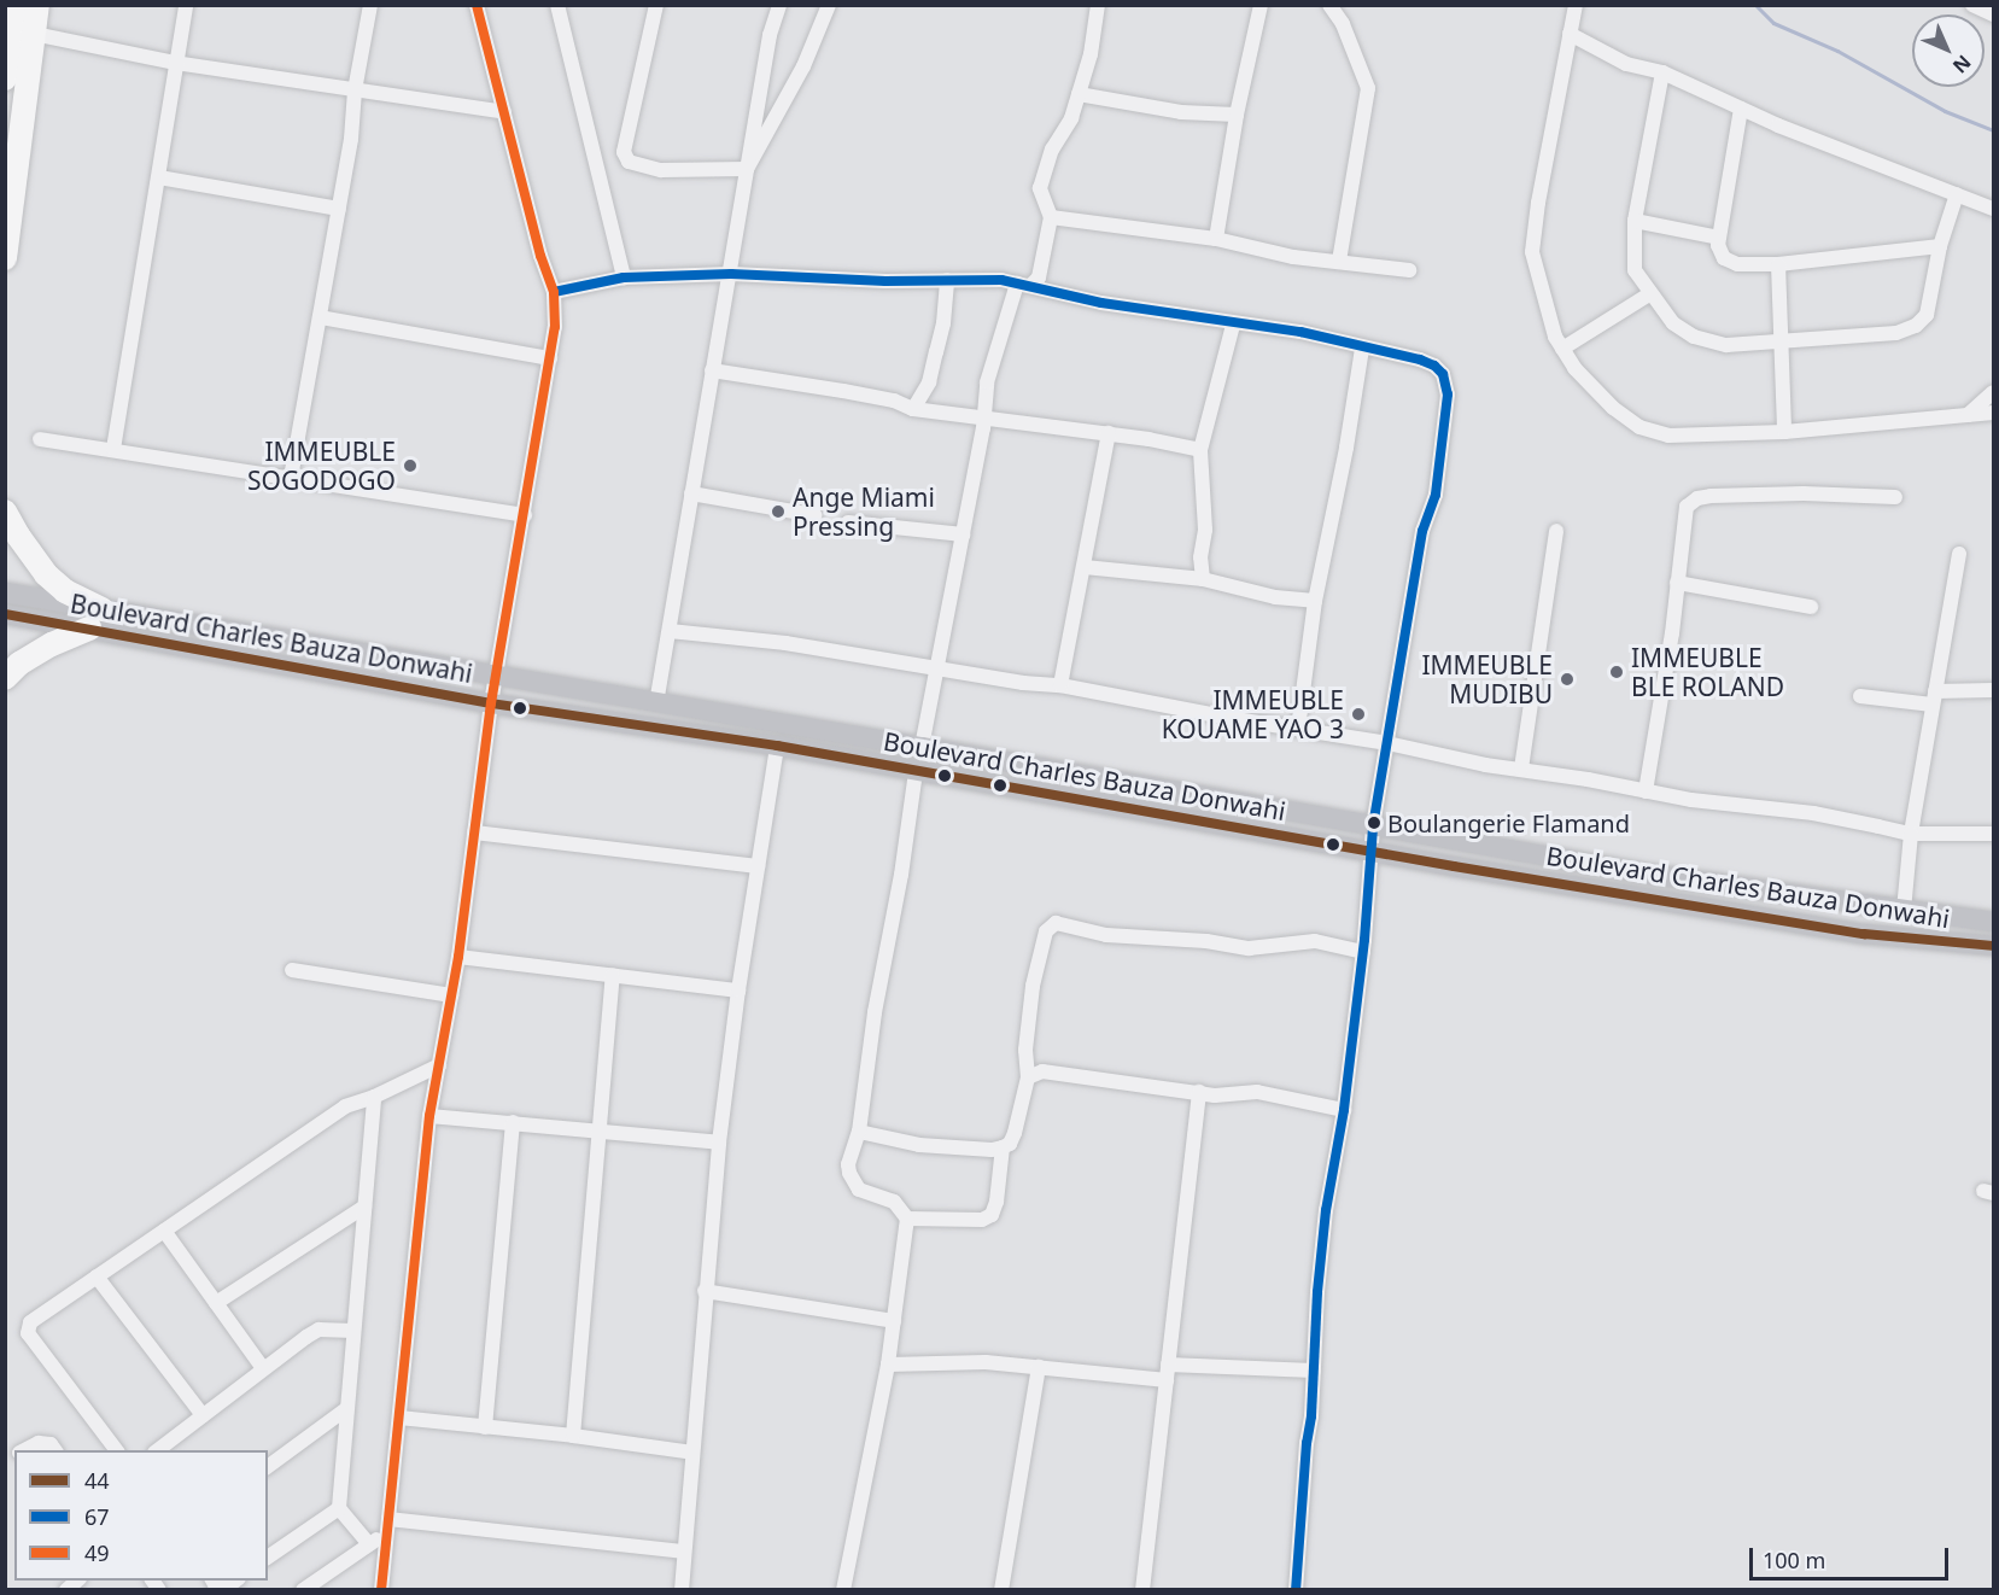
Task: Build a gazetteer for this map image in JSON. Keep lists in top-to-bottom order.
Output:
{
  "streets": {
    "main road": ["Boulevard Charles Bauza Donwahi"]
  },
  "places": [
    "IMMEUBLE SOGODOGO",
    "Ange Miami Pressing",
    "IMMEUBLE BLE ROLAND",
    "IMMEUBLE MUDIBU",
    "IMMEUBLE KOUAME YAO 3",
    "Boulangerie Flamand"
  ],
  "lines": ["transit line 49", "transit line 67", "transit line 44"],
  "legend": ["44", "67", "49"],
  "scale_bar": "100 m",
  "north": "bottom right"
}
